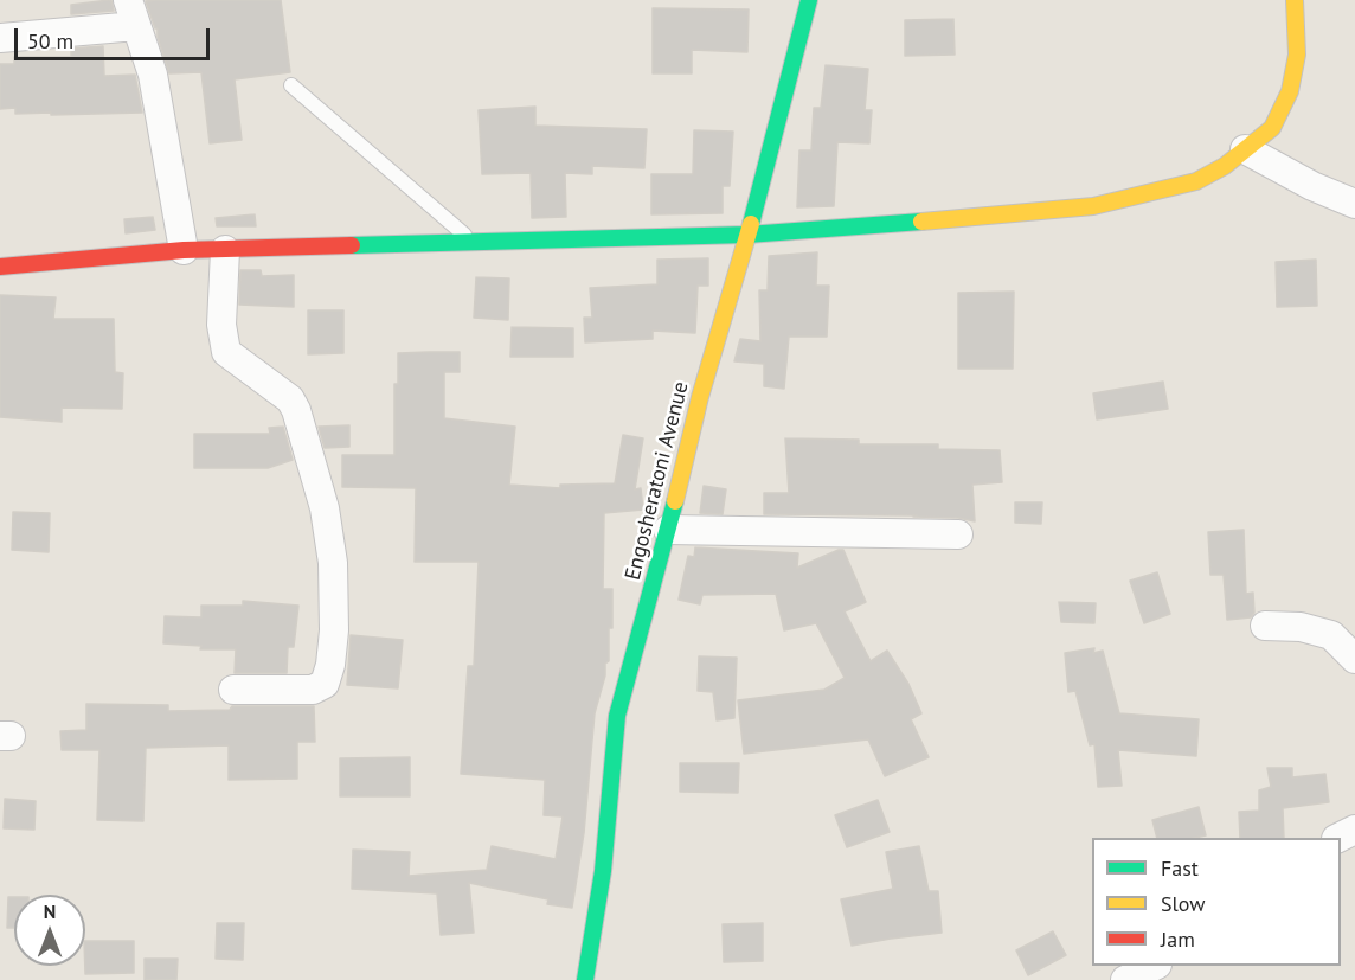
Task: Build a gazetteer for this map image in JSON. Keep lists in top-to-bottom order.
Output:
{
  "streets": {
    "street": ["Engosheratoni Avenue"]
  },
  "legend": ["Fast", "Slow", "Jam"],
  "scale_bar": "50 m",
  "north": "top"
}
